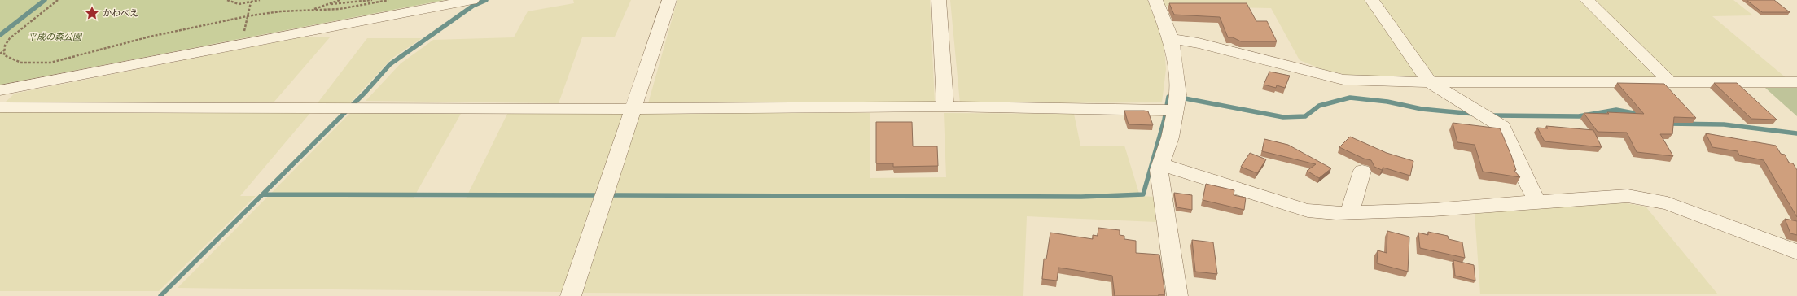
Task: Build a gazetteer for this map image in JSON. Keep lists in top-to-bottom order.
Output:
{
  "parks": ["平成の森公園"],
  "places": {
    "place": ["かわべえ"]
  }
}
